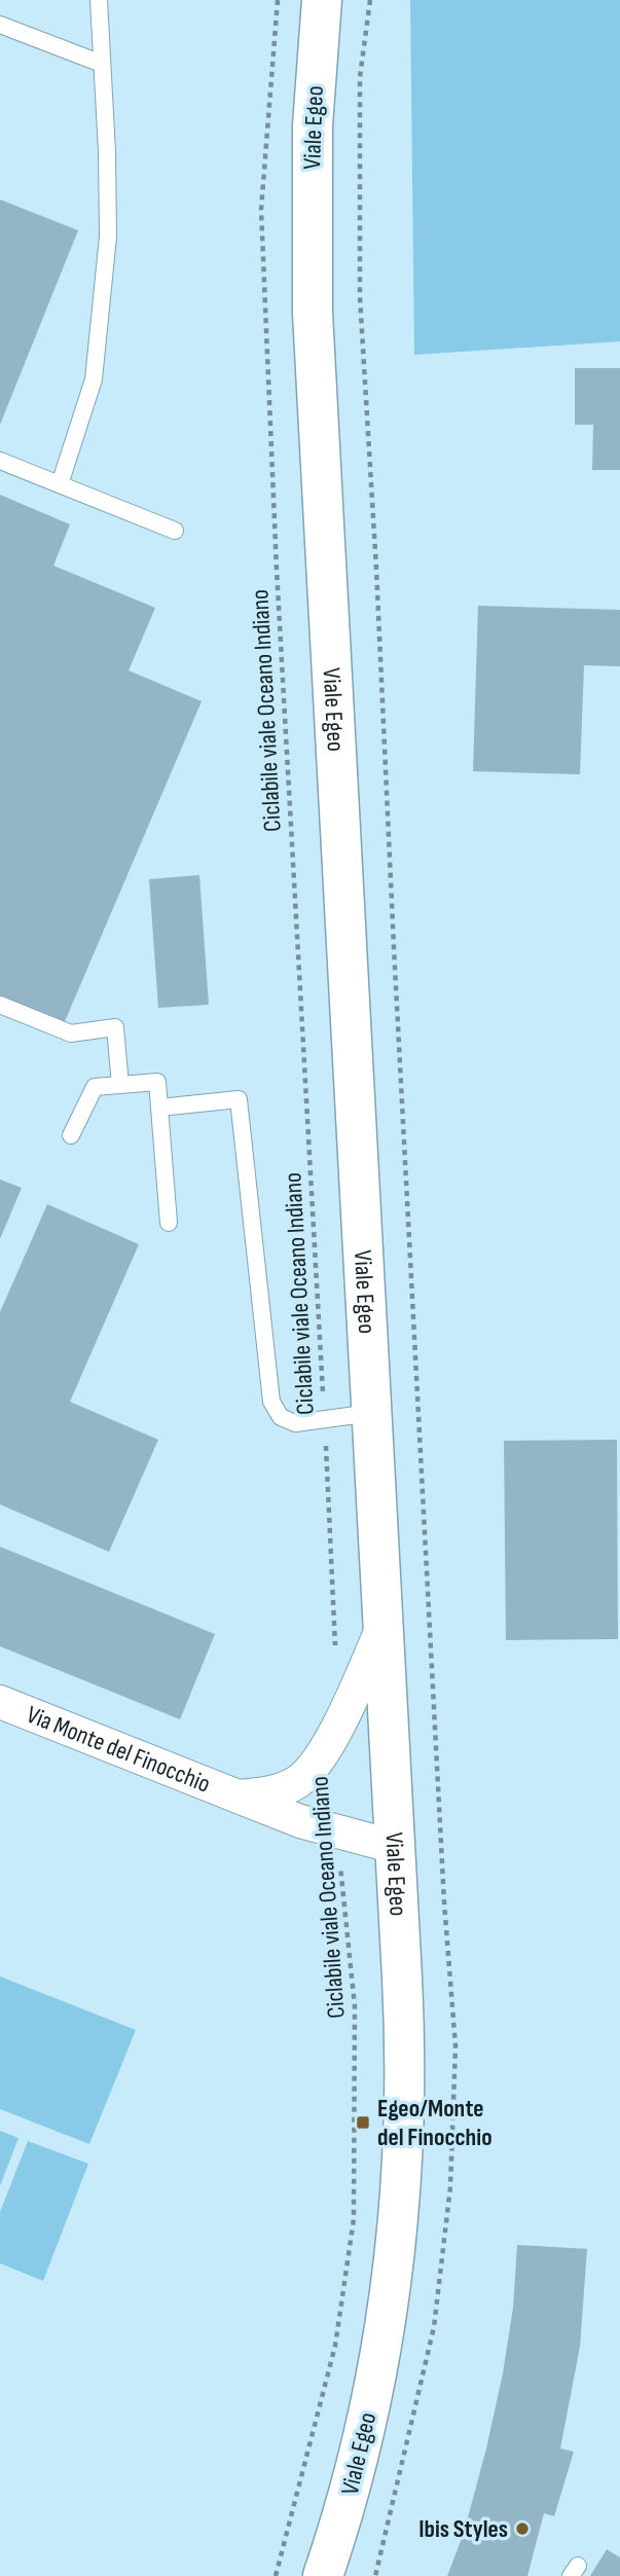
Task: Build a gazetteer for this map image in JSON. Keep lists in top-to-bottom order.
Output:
{
  "streets": {
    "main road": ["Viale Egeo"],
    "street": ["Via Monte del Finocchio"],
    "path": ["Ciclabile viale Oceano Indiano"]
  },
  "crossings": [
    ["Viale Egeo", "Via Monte del Finocchio"],
    ["Ciclabile viale Oceano Indiano", "Via Monte del Finocchio"]
  ],
  "places": {
    "transit": ["Egeo/Monte del Finocchio"],
    "other": ["Ibis Styles"]
  }
}
